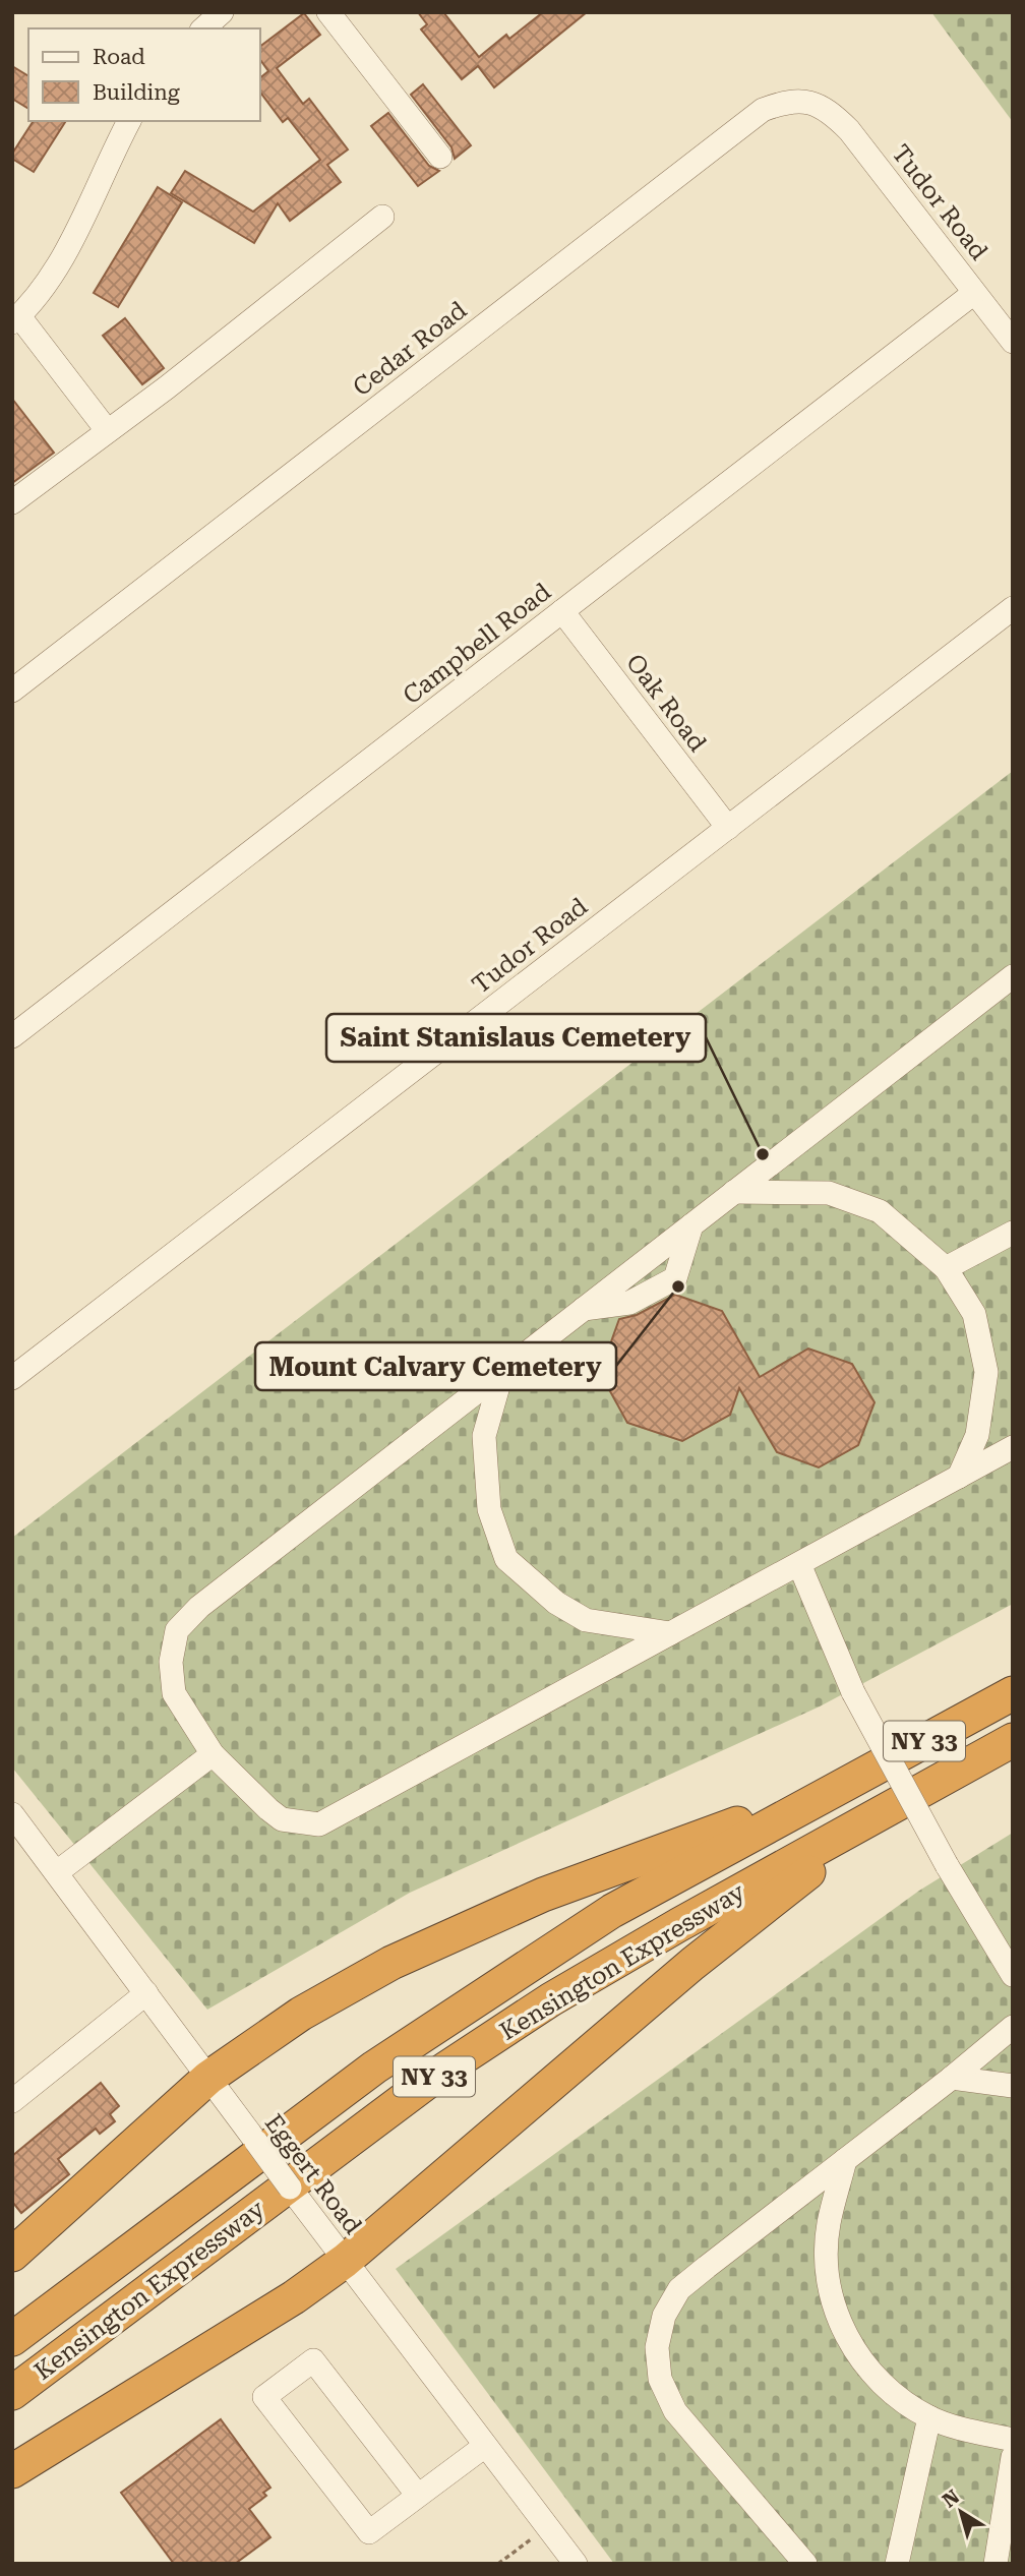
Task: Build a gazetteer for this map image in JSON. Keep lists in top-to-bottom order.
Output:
{
  "streets": {
    "highway": ["NY 33", "Kensington Expressway"],
    "street": [
      "Tudor Road",
      "Cedar Road",
      "Campbell Road",
      "Oak Road",
      "Eggert Road"
    ]
  },
  "crossings": [
    ["Tudor Road", "Cedar Road"],
    ["Tudor Road", "Campbell Road"],
    ["Tudor Road", "Oak Road"],
    ["Campbell Road", "Oak Road"]
  ],
  "places": ["Saint Stanislaus Cemetery", "Mount Calvary Cemetery"],
  "legend": ["Road", "Building"],
  "north": "top left"
}
